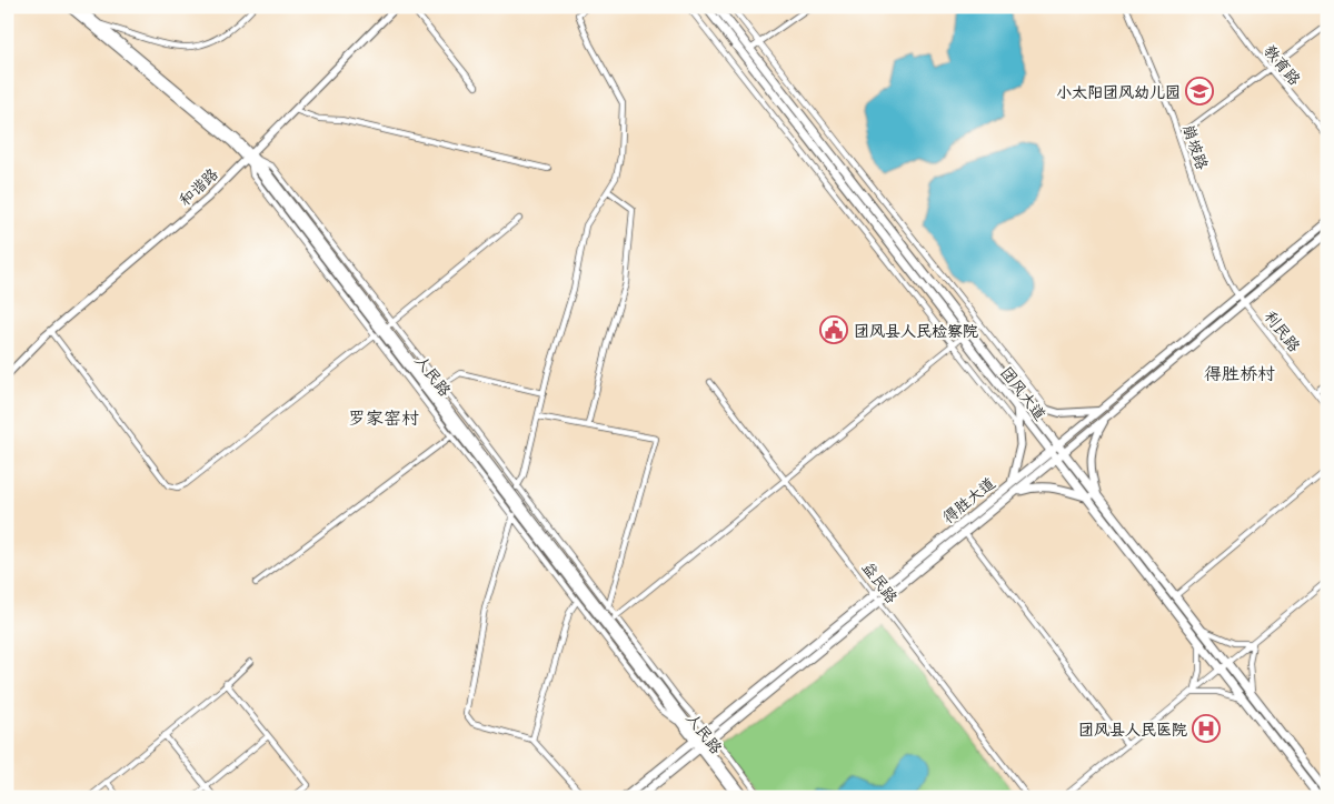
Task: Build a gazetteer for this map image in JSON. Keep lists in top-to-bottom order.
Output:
{
  "streets": {
    "main road": ["团风大道", "得胜大道"],
    "street": [
      "教育路",
      "崩坡路",
      "和谐路",
      "利民路",
      "人民路",
      "益民路"
    ]
  },
  "crossings": [
    ["崩坡路", "利民路"],
    ["崩坡路", "得胜大道"],
    ["和谐路", "人民路"],
    ["利民路", "得胜大道"],
    ["人民路", "得胜大道"],
    ["团风大道", "得胜大道"],
    ["得胜大道", "益民路"]
  ],
  "districts": ["得胜桥村", "罗家窑村"],
  "places": {
    "school or university": ["小太阳团风幼儿园"],
    "public building": ["团风县人民检察院"],
    "hospital": ["团风县人民医院"]
  }
}
